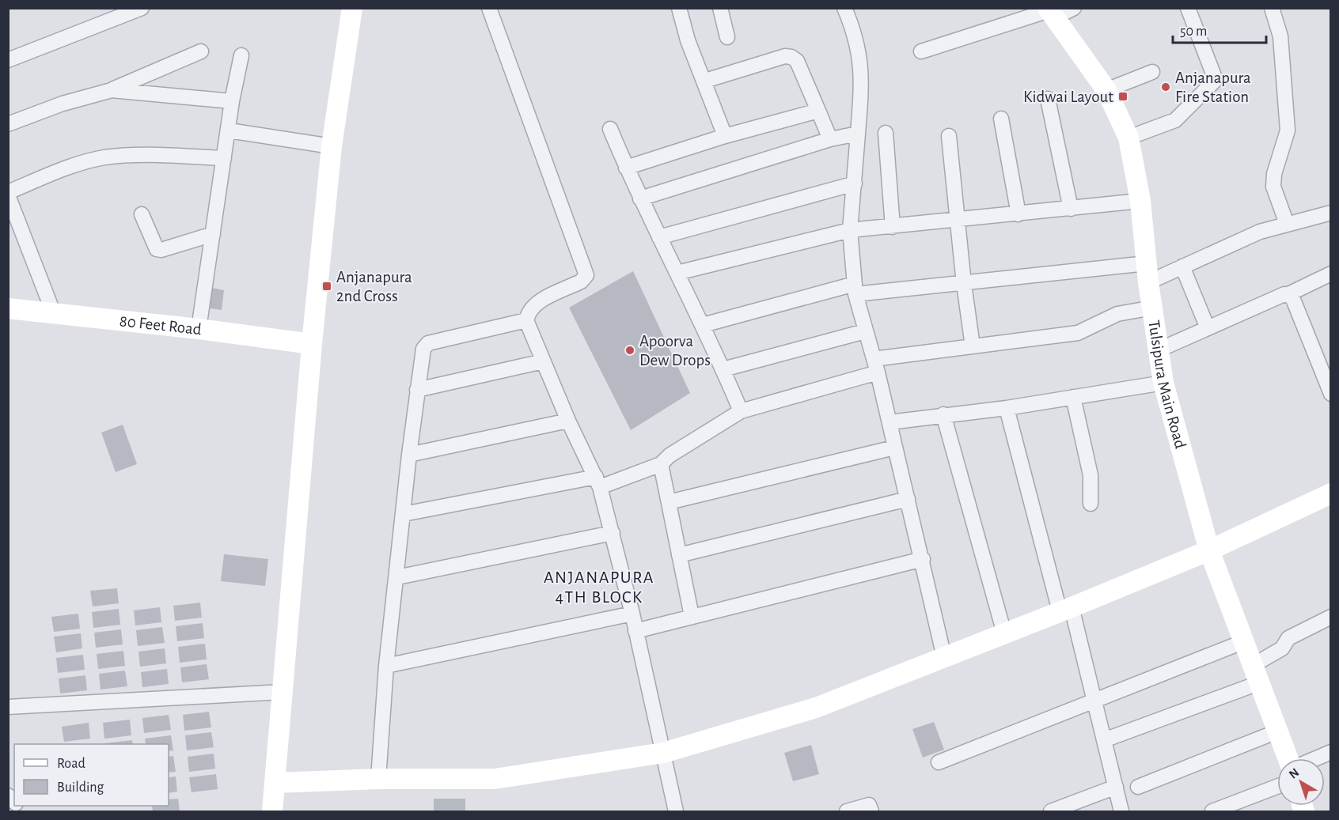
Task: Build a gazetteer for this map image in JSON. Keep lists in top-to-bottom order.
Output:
{
  "streets": {
    "main road": ["80 Feet Road", "Tulsipura Main Road"]
  },
  "districts": ["ANJANAPURA 4TH BLOCK"],
  "places": {
    "other": ["Anjanapura Fire Station", "Apoorva Dew Drops"],
    "transit": ["Kidwai Layout", "Anjanapura 2nd Cross"]
  },
  "legend": ["Road", "Building"],
  "scale_bar": "50 m",
  "north": "top left"
}
